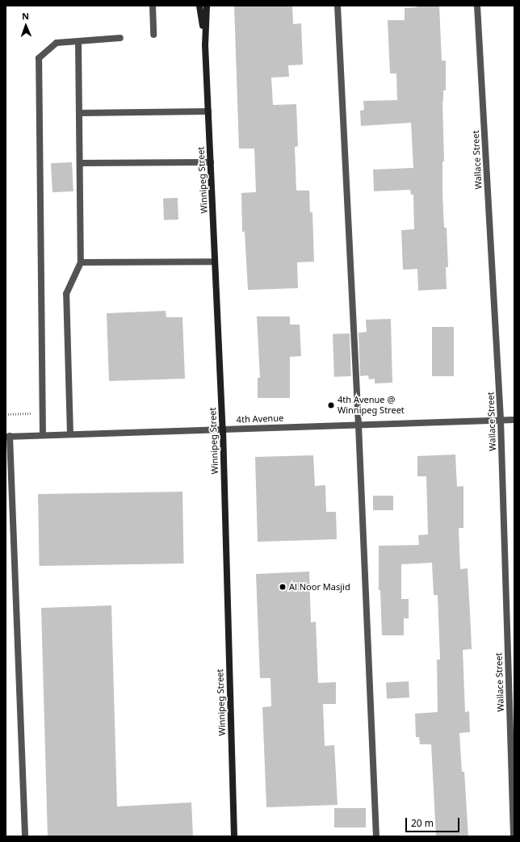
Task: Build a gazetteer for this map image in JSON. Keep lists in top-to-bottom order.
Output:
{
  "streets": {
    "main road": ["Winnipeg Street"],
    "street": ["Wallace Street", "4th Avenue"]
  },
  "crossings": [
    ["Wallace Street", "4th Avenue"],
    ["Winnipeg Street", "4th Avenue"]
  ],
  "places": ["4th Avenue @ Winnipeg Street", "Al Noor Masjid"],
  "scale_bar": "20 m",
  "north": "top"
}
